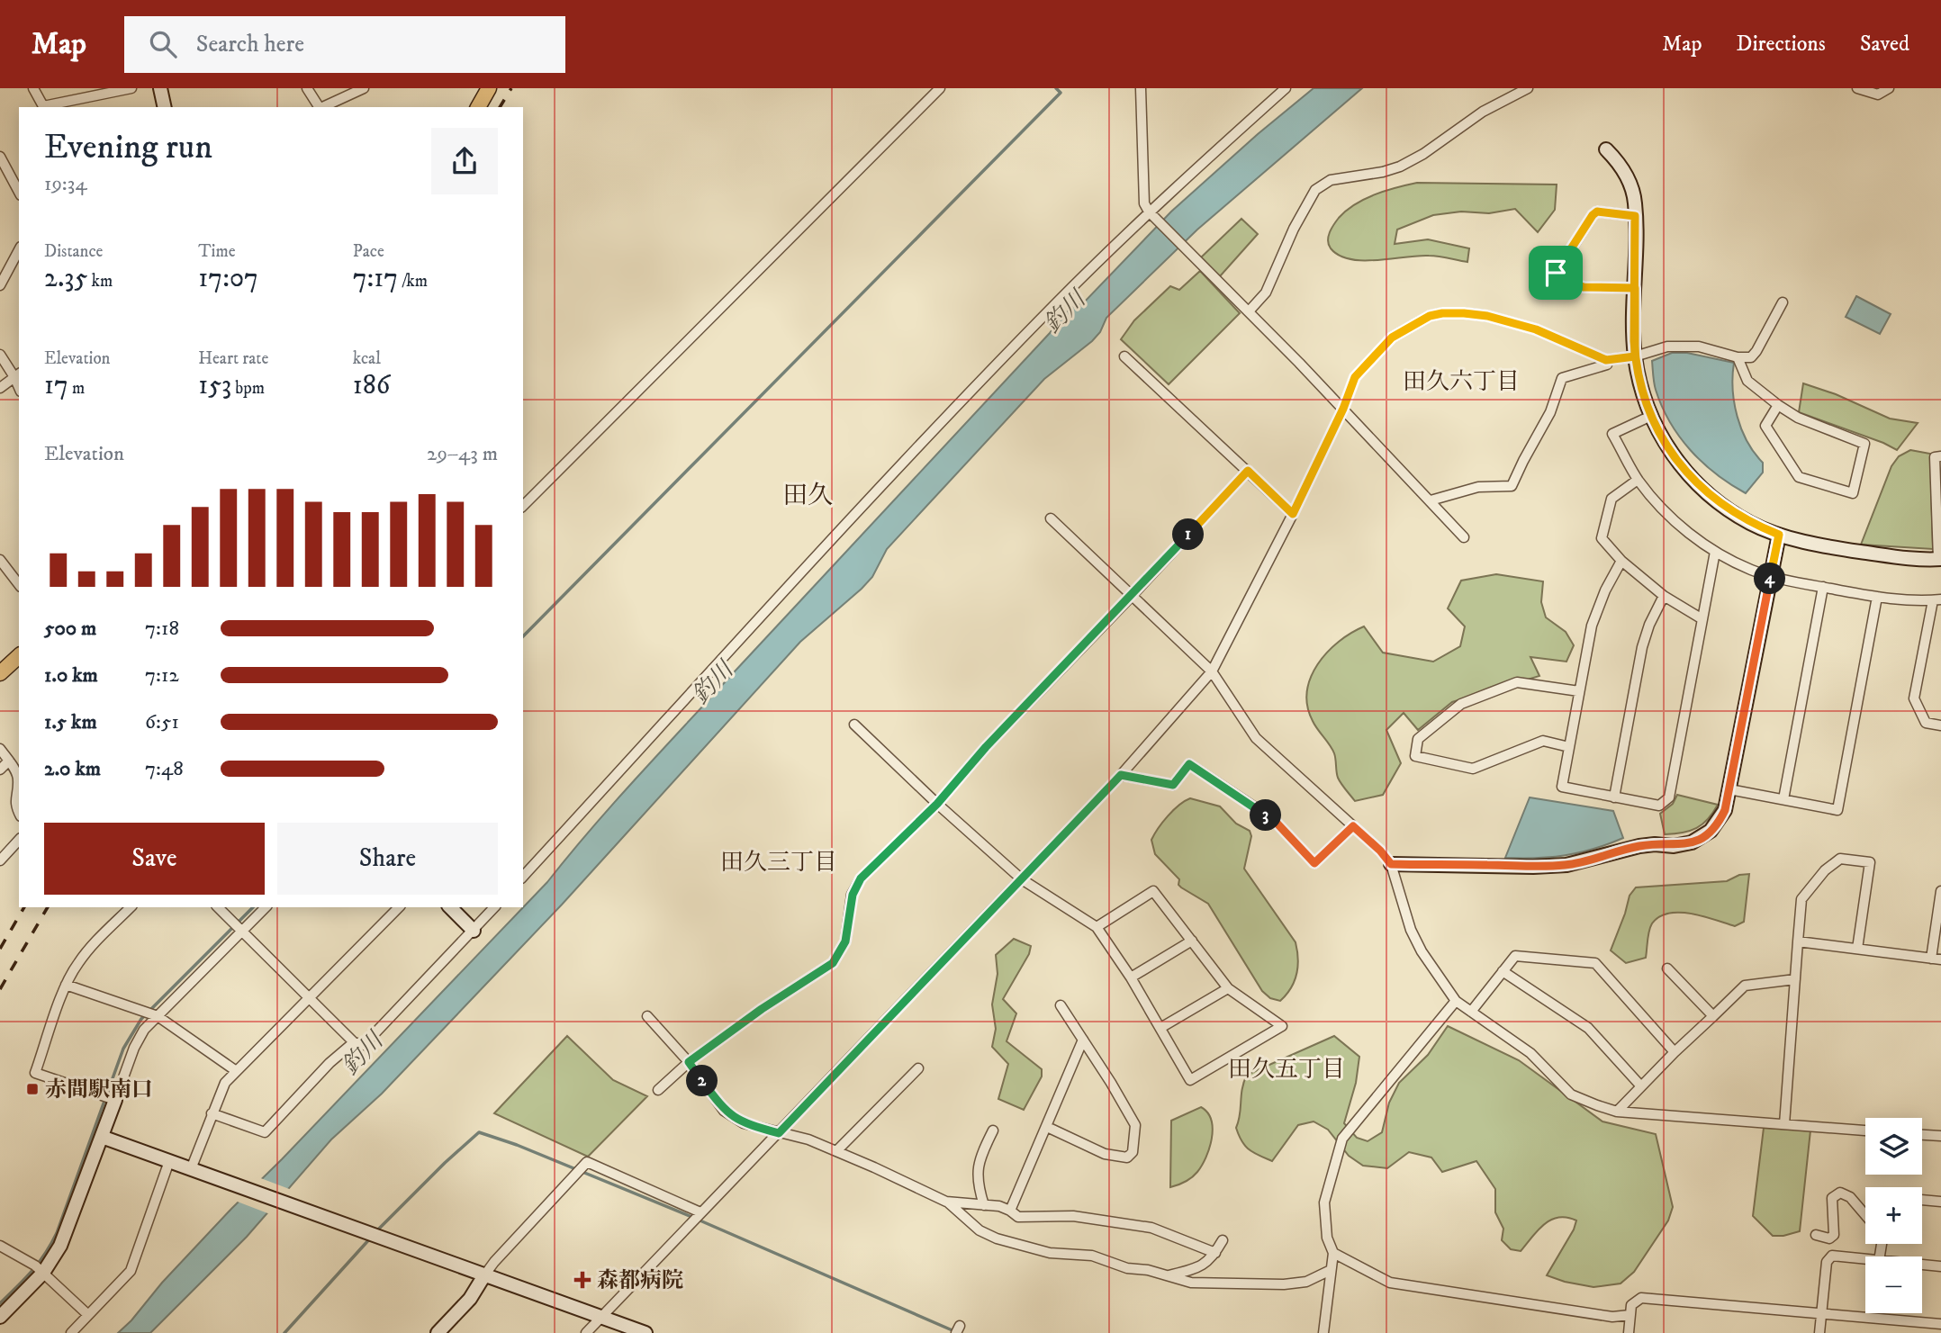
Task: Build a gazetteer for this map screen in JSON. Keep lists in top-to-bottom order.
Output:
{
  "districts": [
    "田久六丁目",
    "田久",
    "田久三丁目",
    "田久五丁目"
  ],
  "water": ["釣川"],
  "places": {
    "transit": ["赤間駅南口"],
    "health": ["森都病院"]
  },
  "page": {
    "header": "Map",
    "search": "Search here",
    "nav": ["Map", "Directions", "Saved"],
    "heading": ["Evening run", "19:34"],
    "stats": [
      ["Distance", "2.35 km"],
      ["Time", "17:07"],
      ["Pace", "7:17 /km"],
      ["Elevation", "17 m"],
      ["Heart rate", "153 bpm"],
      ["kcal", "186"]
    ],
    "chart": ["Elevation", "29–43 m"],
    "pins": [
      "1",
      "4",
      "3",
      "2"
    ],
    "list": [
      {
        "name": "500 m",
        "note": "7:18"
      },
      {
        "name": "1.0 km",
        "note": "7:12"
      },
      {
        "name": "1.5 km",
        "note": "6:51"
      },
      {
        "name": "2.0 km",
        "note": "7:48"
      }
    ],
    "buttons": ["Save", "Share"],
    "map_buttons": ["+", "−"]
  }
}
